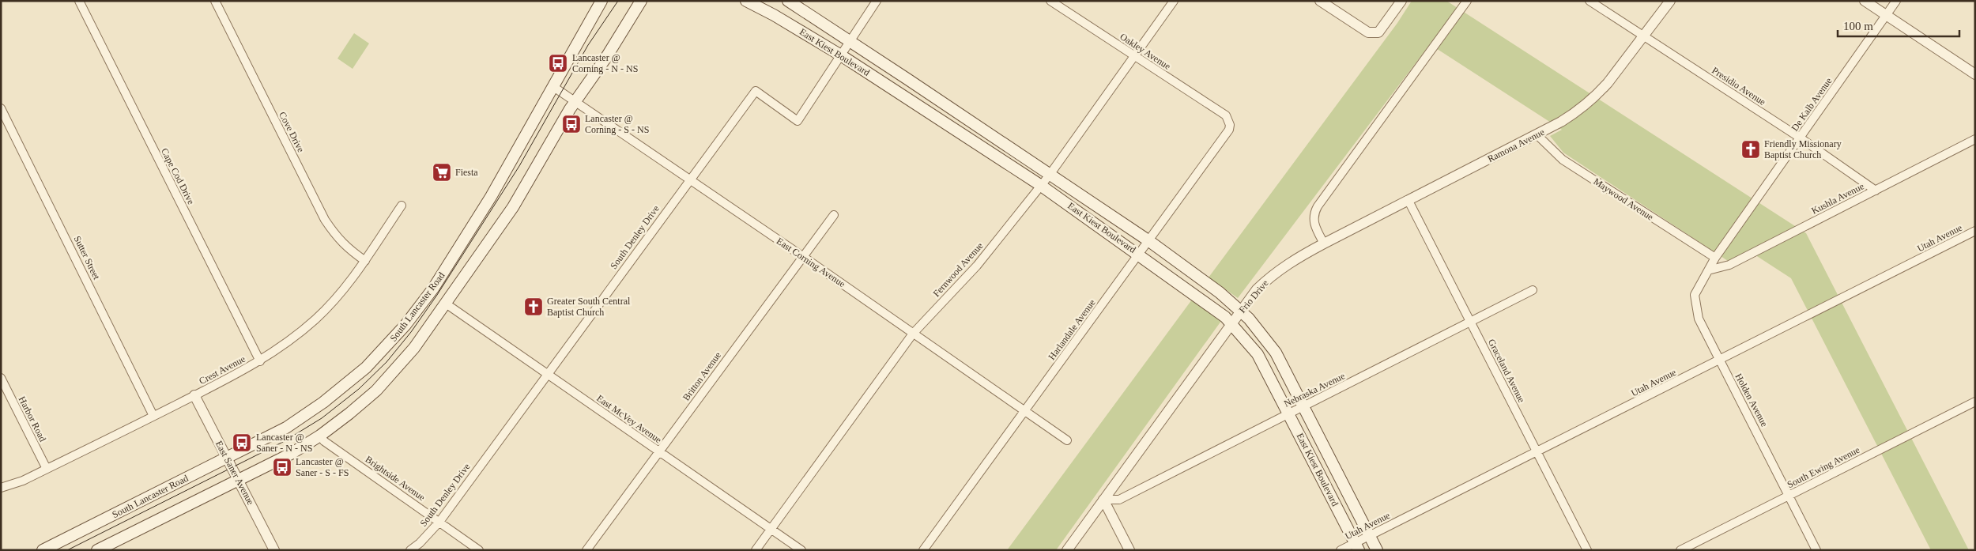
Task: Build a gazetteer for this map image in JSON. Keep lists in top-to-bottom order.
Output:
{
  "streets": {
    "main road": ["East Kiest Boulevard", "South Lancaster Road"],
    "street": [
      "Oakley Avenue",
      "Presidio Avenue",
      "De Kalb Avenue",
      "Cove Drive",
      "Ramona Avenue",
      "Cape Cod Drive",
      "Kushla Avenue",
      "Maywood Avenue",
      "South Denley Drive",
      "Utah Avenue",
      "Sutter Street",
      "East Corning Avenue",
      "Fernwood Avenue",
      "Frio Drive",
      "Harlandale Avenue",
      "Crest Avenue",
      "Graceland Avenue",
      "Britton Avenue",
      "Nebraska Avenue",
      "Holden Avenue",
      "Harbor Road",
      "East McVey Avenue",
      "South Ewing Avenue",
      "East Saner Avenue",
      "Brightside Avenue"
    ]
  },
  "crossings": [
    ["Oakley Avenue", "Fernwood Avenue"],
    ["Oakley Avenue", "Harlandale Avenue"],
    ["East Kiest Boulevard", "South Denley Drive"],
    ["East Kiest Boulevard", "Utah Avenue"],
    ["East Kiest Boulevard", "Fernwood Avenue"],
    ["East Kiest Boulevard", "Frio Drive"],
    ["East Kiest Boulevard", "Harlandale Avenue"],
    ["East Kiest Boulevard", "Nebraska Avenue"],
    ["Presidio Avenue", "De Kalb Avenue"],
    ["Presidio Avenue", "Ramona Avenue"],
    ["Presidio Avenue", "Kushla Avenue"],
    ["De Kalb Avenue", "Maywood Avenue"],
    ["De Kalb Avenue", "Holden Avenue"],
    ["Cove Drive", "Crest Avenue"],
    ["Ramona Avenue", "Maywood Avenue"],
    ["Ramona Avenue", "Frio Drive"],
    ["Ramona Avenue", "Graceland Avenue"],
    ["Cape Cod Drive", "Crest Avenue"],
    ["Kushla Avenue", "Holden Avenue"],
    ["Maywood Avenue", "Holden Avenue"],
    ["South Denley Drive", "East Corning Avenue"],
    ["South Denley Drive", "East McVey Avenue"],
    ["South Denley Drive", "Brightside Avenue"],
    ["Utah Avenue", "Graceland Avenue"],
    ["Utah Avenue", "Holden Avenue"],
    ["Sutter Street", "Crest Avenue"],
    ["East Corning Avenue", "Fernwood Avenue"],
    ["East Corning Avenue", "South Lancaster Road"],
    ["East Corning Avenue", "Harlandale Avenue"],
    ["East Corning Avenue", "Britton Avenue"],
    ["Fernwood Avenue", "East McVey Avenue"],
    ["Frio Drive", "Nebraska Avenue"],
    ["South Lancaster Road", "East McVey Avenue"],
    ["South Lancaster Road", "East Saner Avenue"],
    ["South Lancaster Road", "Brightside Avenue"],
    ["Crest Avenue", "Harbor Road"],
    ["Crest Avenue", "East Saner Avenue"],
    ["Graceland Avenue", "Nebraska Avenue"],
    ["Britton Avenue", "East McVey Avenue"],
    ["Holden Avenue", "South Ewing Avenue"]
  ],
  "places": {
    "bus stop": [
      "Lancaster @ Corning - N - NS",
      "Lancaster @ Corning - S - NS",
      "Lancaster @ Saner - N - NS",
      "Lancaster @ Saner - S - FS"
    ],
    "church": ["Friendly Missionary Baptist Church", "Greater South Central Baptist Church"],
    "supermarket": ["Fiesta"]
  },
  "scale_bar": "100 m"
}
